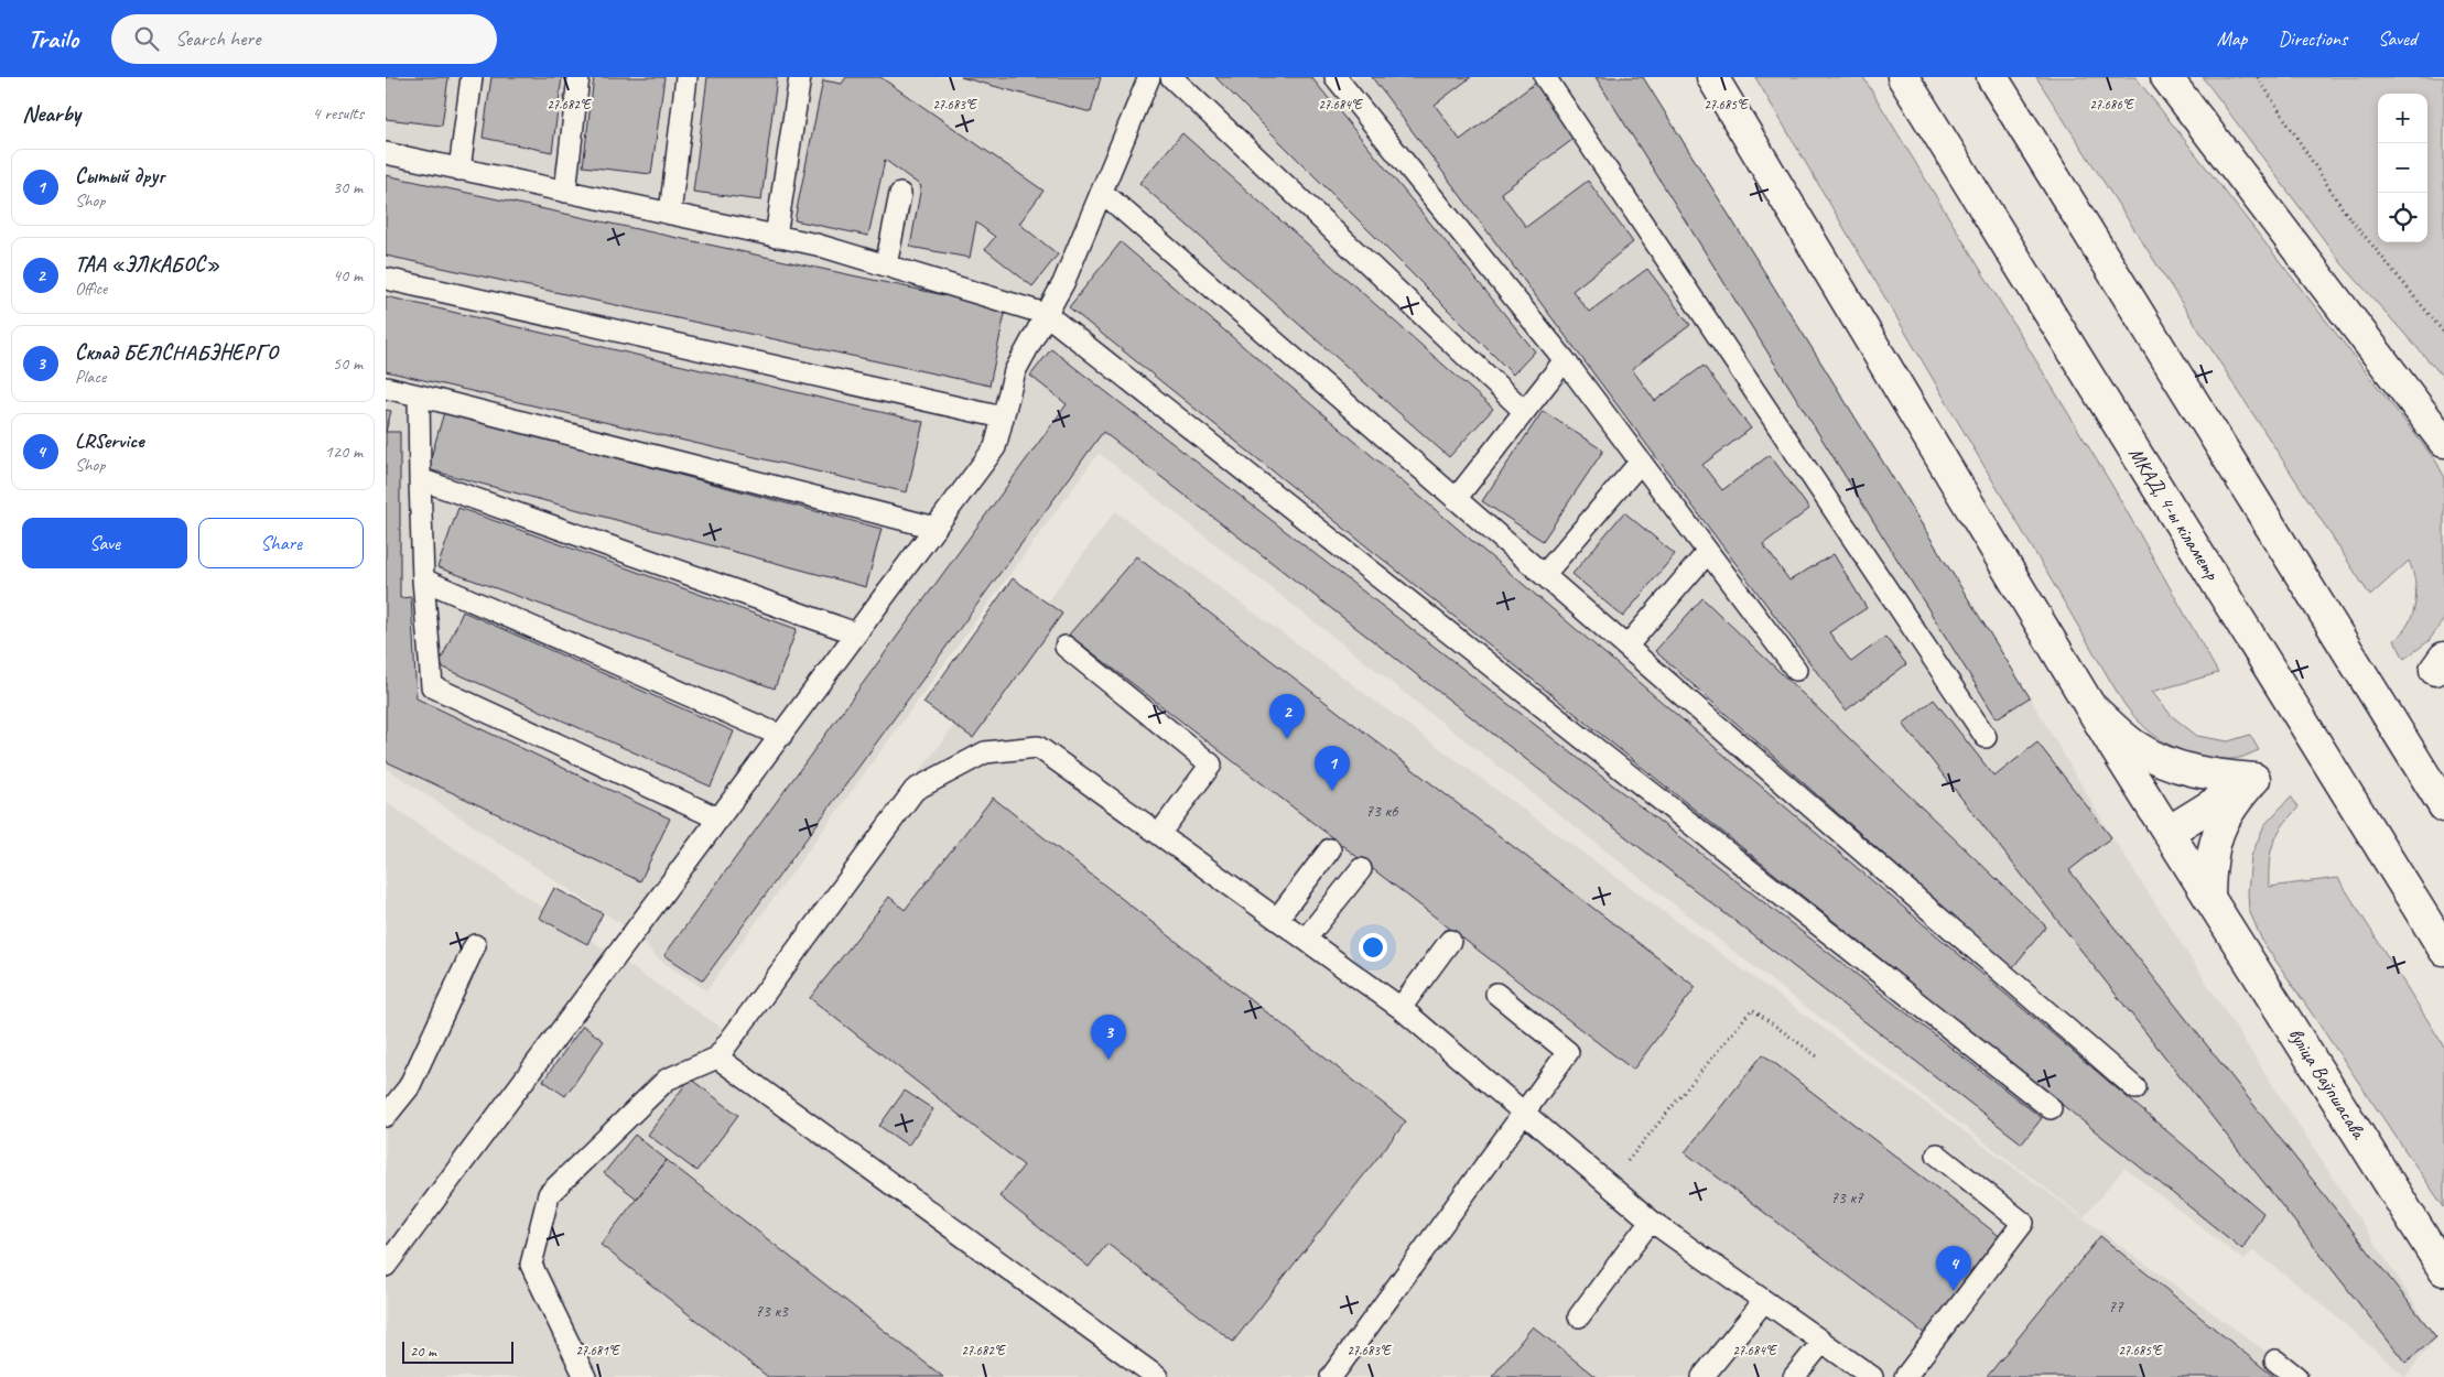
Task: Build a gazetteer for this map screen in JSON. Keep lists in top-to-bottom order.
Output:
{
  "streets": {
    "main road": ["МКАД, 4-ы кіламетр", "вуліца Ваўпшасава"]
  },
  "house_numbers": [
    "73 к6",
    "73 к7",
    "77",
    "73 к3"
  ],
  "scale_bar": "20 m",
  "page": {
    "header": "Trailo",
    "search": "Search here",
    "nav": ["Map", "Directions", "Saved"],
    "heading": ["Nearby", "4 results"],
    "map_buttons": ["+", "−"],
    "list": [
      {
        "mark": "1",
        "name": "Сытый друг",
        "note": "Shop",
        "value": "30 m"
      },
      {
        "mark": "2",
        "name": "ТАА «ЭЛКАБОС»",
        "note": "Office",
        "value": "40 m"
      },
      {
        "mark": "3",
        "name": "Склад БЕЛСНАБЭНЕРГО",
        "note": "Place",
        "value": "50 m"
      },
      {
        "mark": "4",
        "name": "LRService",
        "note": "Shop",
        "value": "120 m"
      }
    ],
    "buttons": ["Save", "Share"],
    "pins": [
      "2",
      "1",
      "3",
      "4"
    ],
    "scale": "20 m"
  },
  "coordinates": [
    "27.682°E",
    "27.683°E",
    "27.684°E",
    "27.685°E",
    "27.686°E",
    "27.681°E"
  ]
}
